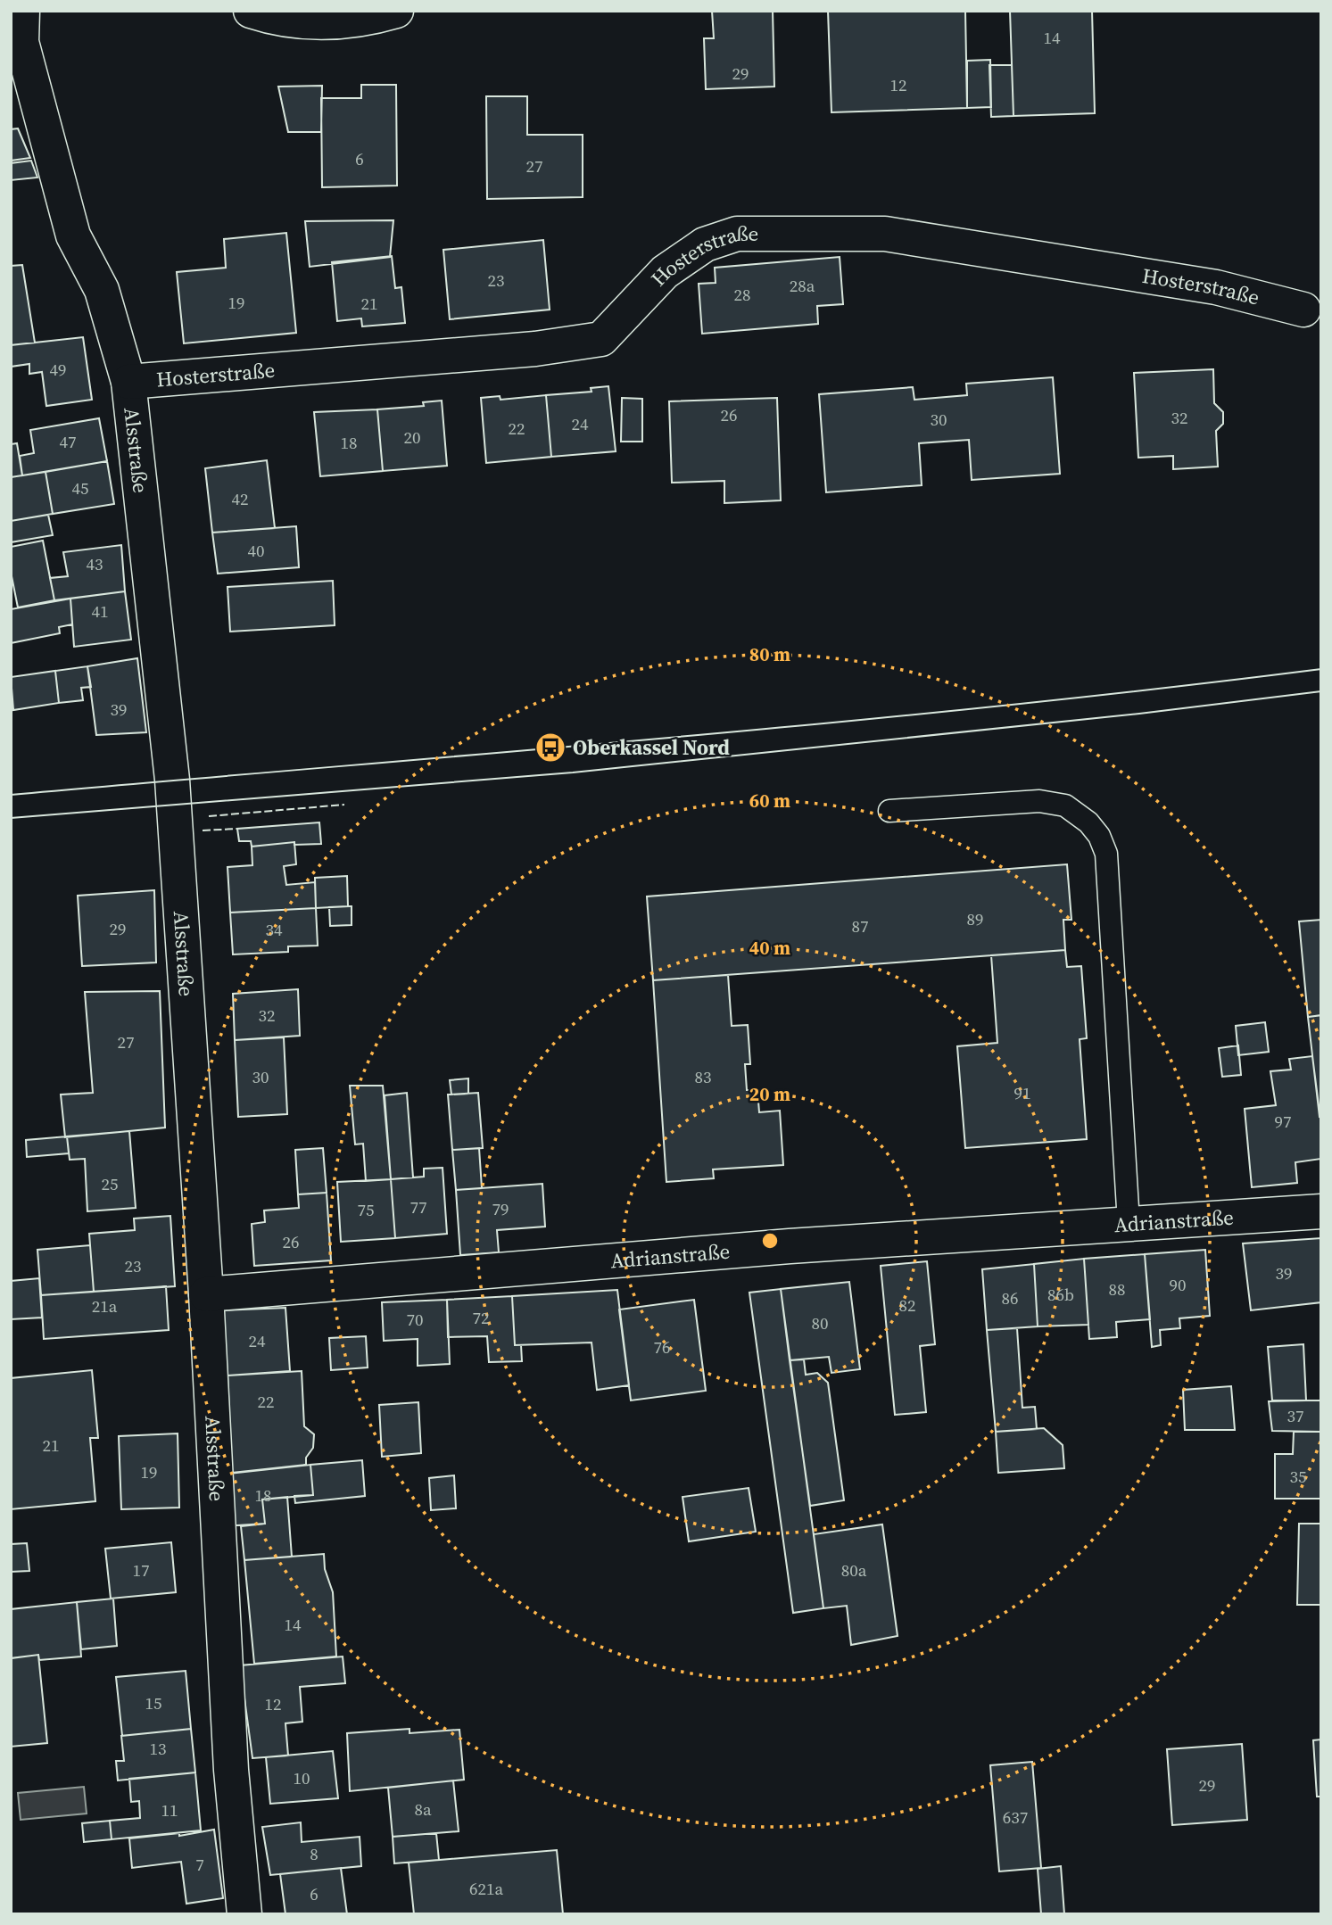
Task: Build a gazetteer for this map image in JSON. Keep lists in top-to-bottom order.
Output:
{
  "streets": {
    "street": ["Hosterstraße", "Alsstraße", "Adrianstraße"]
  },
  "crossings": [
    ["Hosterstraße", "Alsstraße"],
    ["Alsstraße", "Adrianstraße"]
  ],
  "places": {
    "bus stop": ["Oberkassel Nord"]
  },
  "house_numbers": [
    "14",
    "29",
    "12",
    "6",
    "27",
    "23",
    "28a",
    "28",
    "19",
    "21",
    "49",
    "26",
    "32",
    "30",
    "24",
    "22",
    "20",
    "47",
    "18",
    "45",
    "42",
    "40",
    "43",
    "41",
    "39",
    "89",
    "87",
    "29",
    "34",
    "32",
    "27",
    "30",
    "83",
    "91",
    "97",
    "25",
    "77",
    "79",
    "75",
    "26",
    "23",
    "39",
    "90",
    "88",
    "86b",
    "86",
    "82",
    "21a",
    "72",
    "70",
    "80",
    "24",
    "76",
    "22",
    "37",
    "21",
    "19",
    "35",
    "18",
    "17",
    "80a",
    "14",
    "15",
    "12",
    "13",
    "10",
    "29",
    "8a",
    "11",
    "637",
    "8",
    "7",
    "621a",
    "6"
  ],
  "rings": [
    "80 m",
    "60 m",
    "40 m",
    "20 m"
  ]
}
